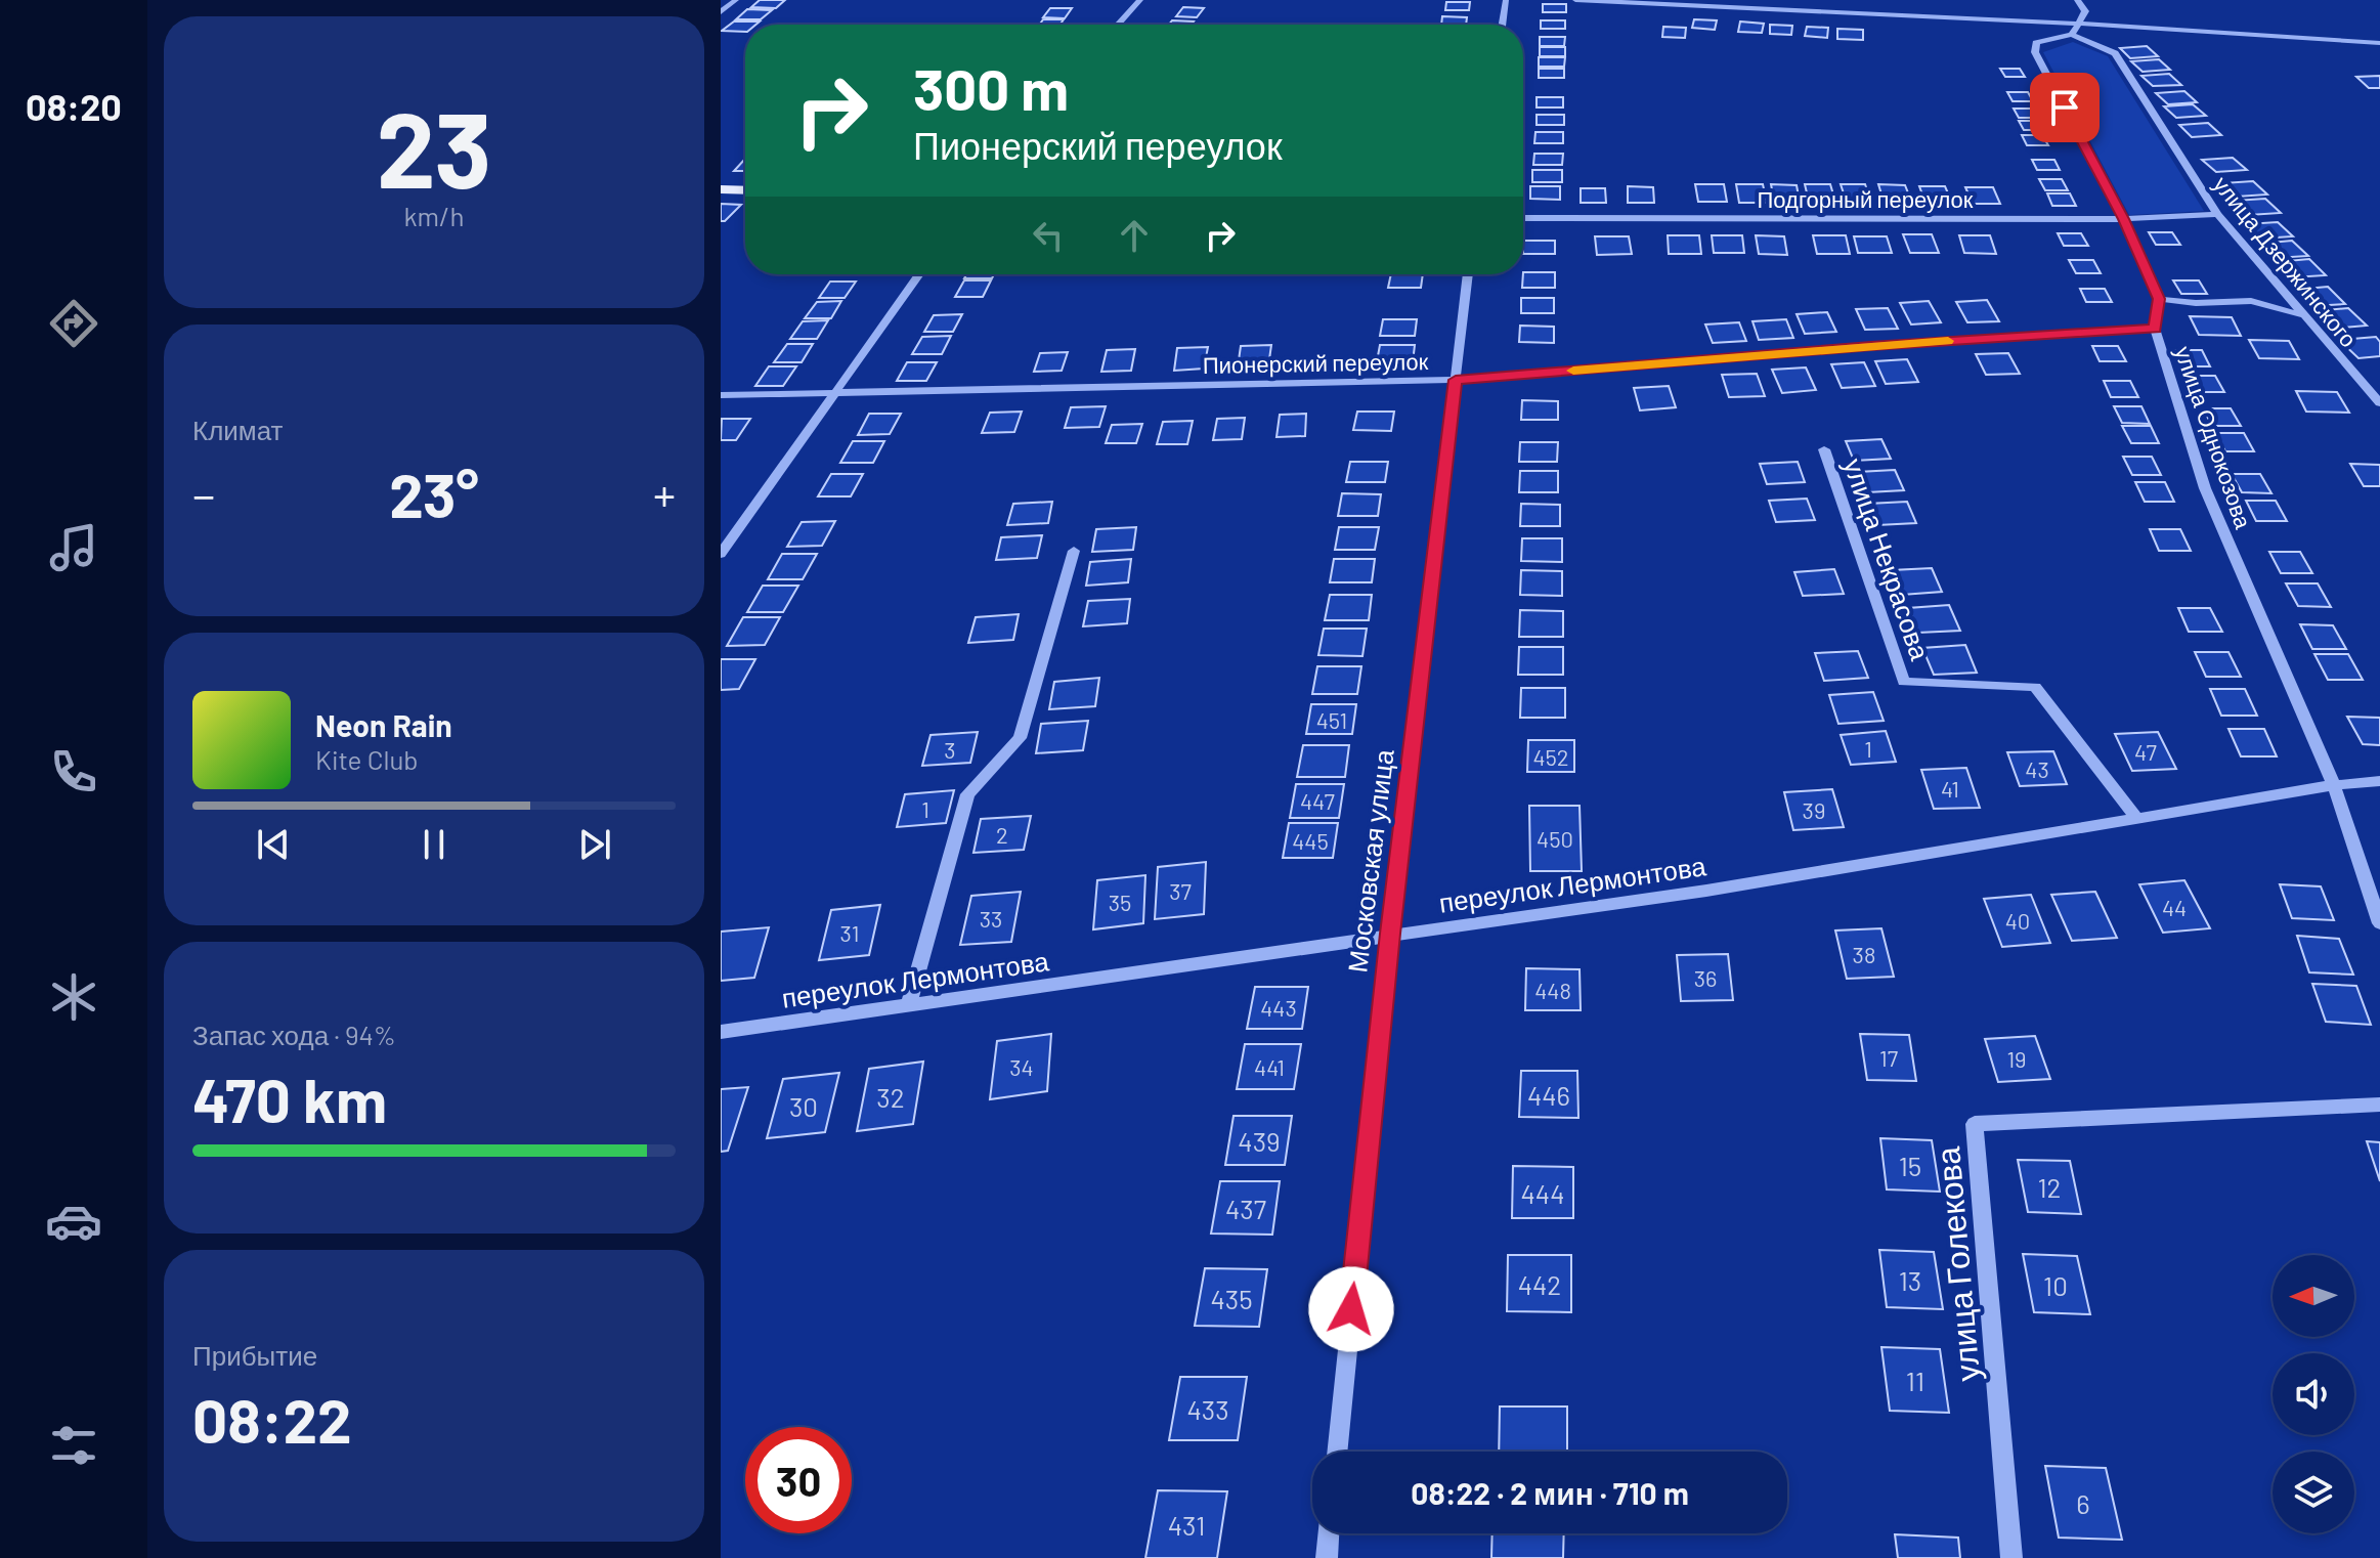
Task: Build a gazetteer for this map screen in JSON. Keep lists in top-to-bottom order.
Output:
{
  "streets": {
    "street": [
      "Подгорный переулок",
      "улица Дзержинского",
      "Пионерский переулок",
      "улица Однокозова",
      "улица Некрасова",
      "Московская улица",
      "переулок Лермонтова",
      "улица Голекова"
    ]
  },
  "crossings": [
    ["Подгорный переулок", "улица Дзержинского"],
    ["Пионерский переулок", "улица Однокозова"],
    ["Пионерский переулок", "Московская улица"],
    ["улица Однокозова", "переулок Лермонтова"],
    ["улица Некрасова", "переулок Лермонтова"],
    ["Московская улица", "переулок Лермонтова"]
  ],
  "house_numbers": [
    "451",
    "1",
    "3",
    "47",
    "452",
    "43",
    "41",
    "447",
    "1",
    "39",
    "2",
    "450",
    "445",
    "37",
    "35",
    "44",
    "33",
    "40",
    "31",
    "38",
    "36",
    "448",
    "443",
    "17",
    "19",
    "34",
    "441",
    "446",
    "32",
    "30",
    "439",
    "15",
    "12",
    "444",
    "437",
    "13",
    "442",
    "10",
    "435",
    "11",
    "433",
    "6",
    "431"
  ],
  "north": "left",
  "page": {
    "tabs": "08:20",
    "tile": [
      ["23", "km/h"],
      "Климат",
      ["Запас хода · 94%", "470 km"],
      ["Прибытие", "08:22"]
    ],
    "turn": ["300 m", "Пионерский переулок"],
    "heat": ["−", "23°", "+"],
    "song": ["Neon Rain", "Kite Club"],
    "limit": "30",
    "trip": "08:22 · 2 мин · 710 m"
  }
}
